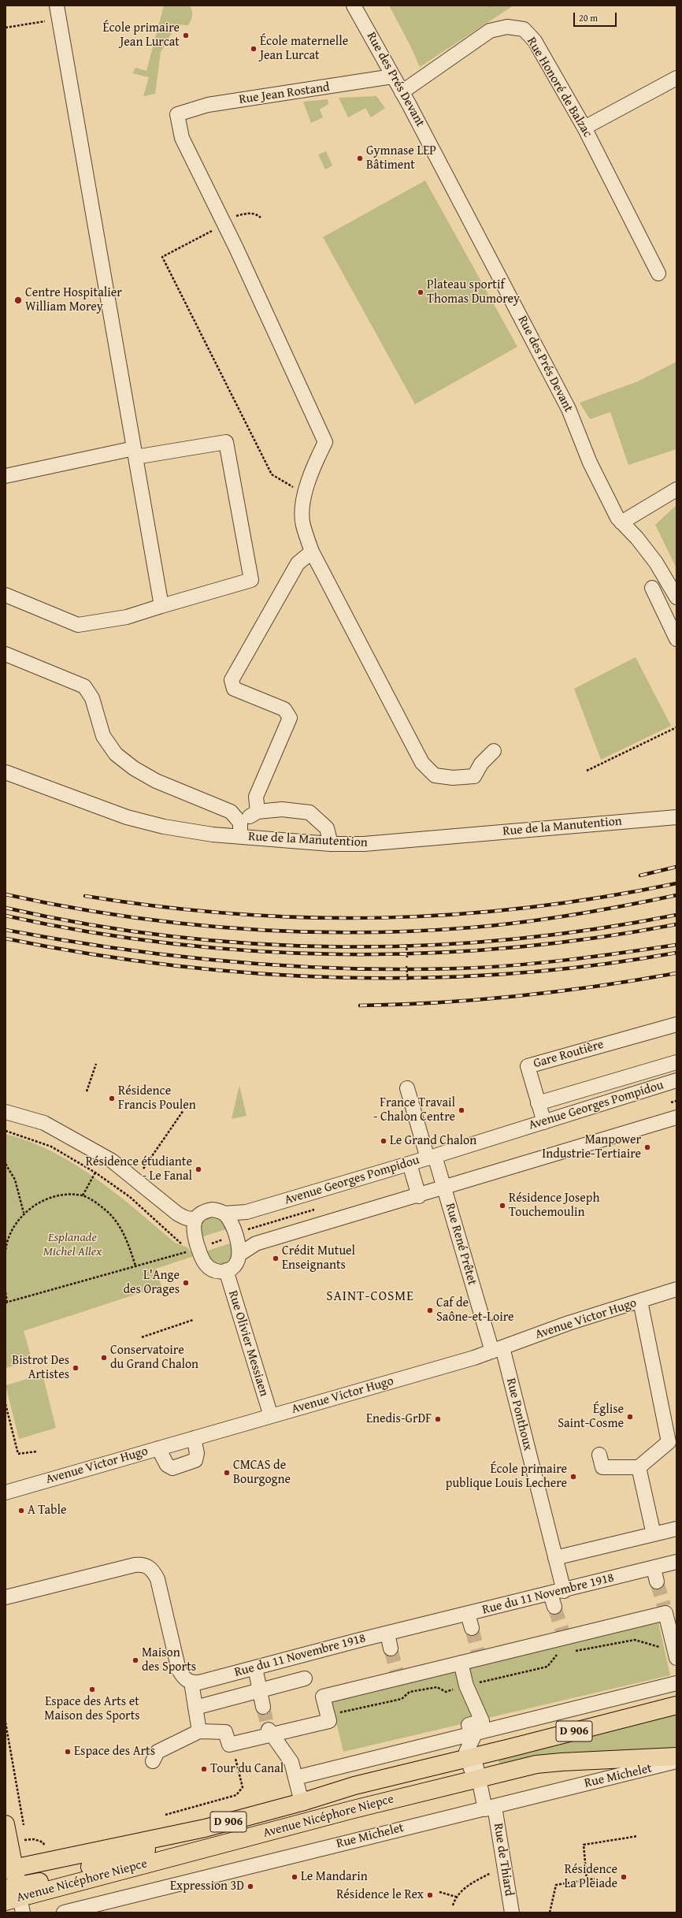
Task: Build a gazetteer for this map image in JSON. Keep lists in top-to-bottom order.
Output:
{
  "streets": {
    "main road": ["D 906", "Avenue Nicéphore Niepce"],
    "street": [
      "Rue des Prés Devant",
      "Rue Honoré de Balzac",
      "Rue Jean Rostand",
      "Rue de la Manutention",
      "Gare Routière",
      "Avenue Georges Pompidou",
      "Rue René Prêtet",
      "Avenue Victor Hugo",
      "Rue Olivier Messiaen",
      "Rue Ponthoux",
      "Rue du 11 Novembre 1918",
      "Rue Michelet",
      "Rue de Thiard"
    ]
  },
  "crossings": [
    ["Rue des Prés Devant", "Rue Honoré de Balzac"],
    ["Rue des Prés Devant", "Rue Jean Rostand"],
    ["Avenue Georges Pompidou", "Rue René Prêtet"],
    ["Avenue Georges Pompidou", "Rue Olivier Messiaen"],
    ["Rue René Prêtet", "Avenue Victor Hugo"],
    ["Rue René Prêtet", "Rue Ponthoux"],
    ["Avenue Victor Hugo", "Rue Olivier Messiaen"],
    ["Avenue Victor Hugo", "Rue Ponthoux"],
    ["Rue Ponthoux", "Rue du 11 Novembre 1918"],
    ["Rue Michelet", "Rue de Thiard"],
    ["Avenue Nicéphore Niepce", "Rue de Thiard"]
  ],
  "districts": ["SAINT-COSME"],
  "parks": ["Esplanade Michel Allex"],
  "places": [
    "École primaire Jean Lurcat",
    "École maternelle Jean Lurcat",
    "Gymnase LEP Bâtiment",
    "Plateau sportif Thomas Dumorey",
    "Centre Hospitalier William Morey",
    "Résidence Francis Poulen",
    "France Travail - Chalon Centre",
    "Le Grand Chalon",
    "Manpower Industrie-Tertiaire",
    "Résidence étudiante - Le Fanal",
    "Résidence Joseph Touchemoulin",
    "Crédit Mutuel Enseignants",
    "L'Ange des Orages",
    "Caf de Saône-et-Loire",
    "Conservatoire du Grand Chalon",
    "Bistrot Des Artistes",
    "Église Saint-Cosme",
    "Enedis-GrDF",
    "CMCAS de Bourgogne",
    "École primaire publique Louis Lechere",
    "A Table",
    "Maison des Sports",
    "Espace des Arts et Maison des Sports",
    "Espace des Arts",
    "Tour du Canal",
    "Le Mandarin",
    "Résidence La Pleiade",
    "Expression 3D",
    "Résidence le Rex"
  ],
  "scale_bar": "20 m"
}
